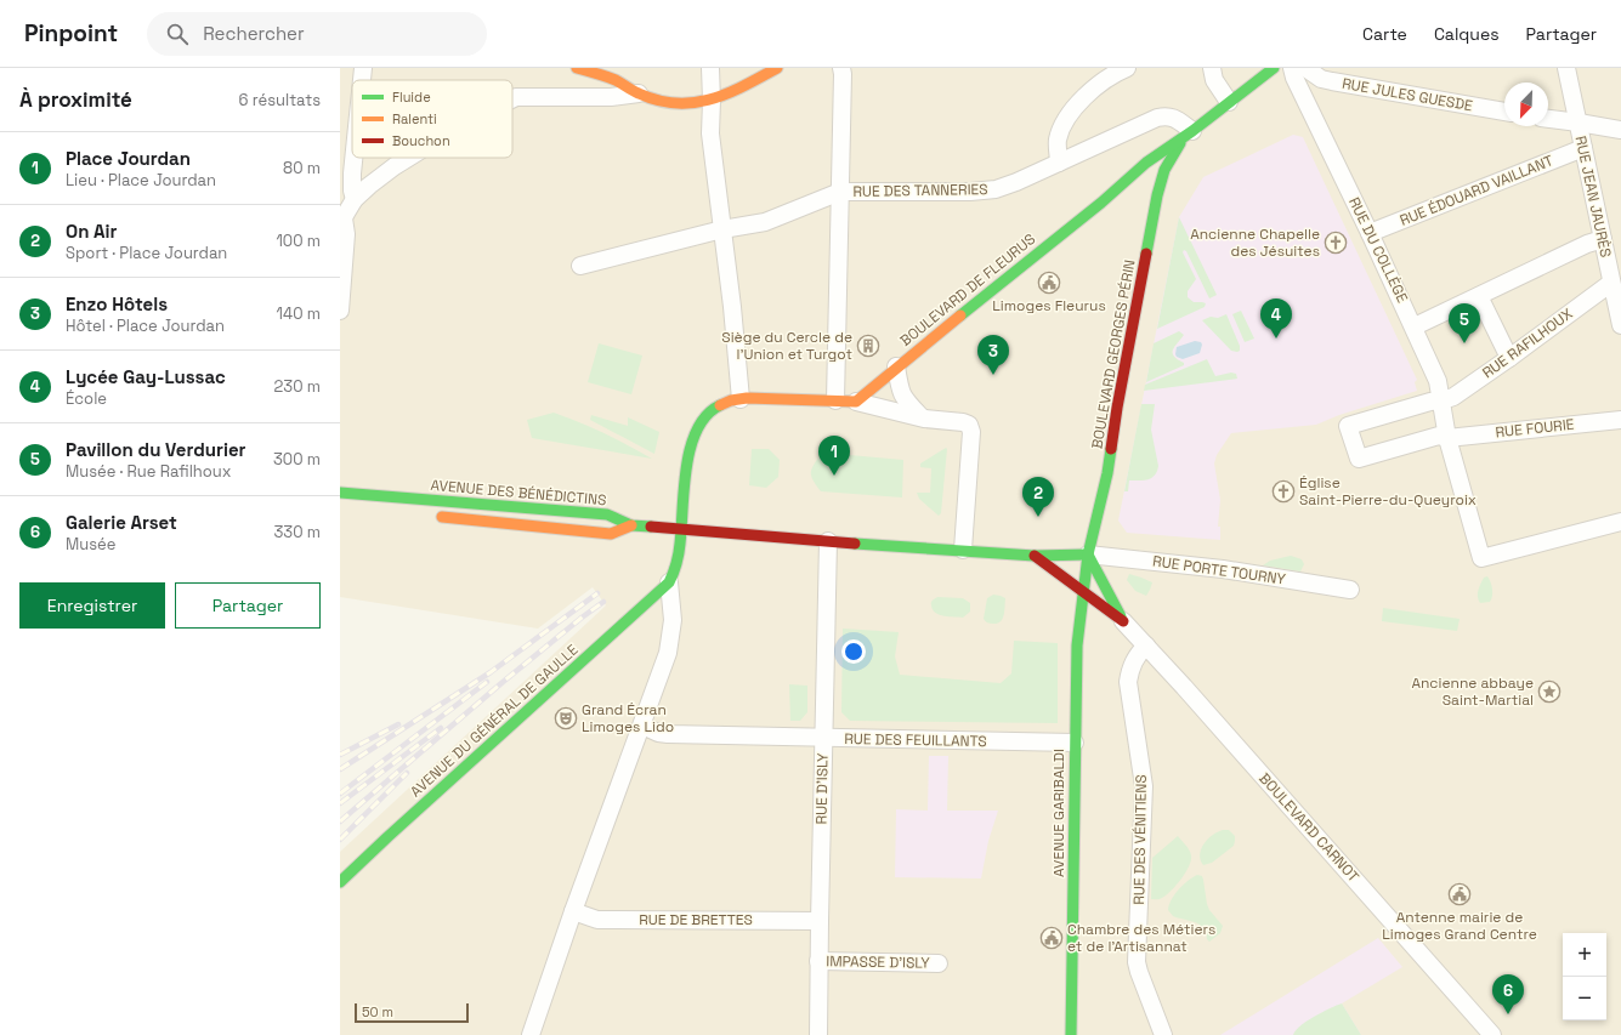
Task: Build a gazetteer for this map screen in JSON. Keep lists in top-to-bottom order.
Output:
{
  "streets": {
    "main road": [
      "BOULEVARD DE FLEURUS",
      "BOULEVARD GEORGES PÉRIN",
      "AVENUE DES BÉNÉDICTINS",
      "AVENUE DU GÉNÉRAL DE GAULLE",
      "AVENUE GARIBALDI"
    ],
    "street": [
      "RUE JULES GUESDE",
      "RUE DES TANNERIES",
      "RUE ÉDOUARD VAILLANT",
      "RUE JEAN JAURÈS",
      "RUE DU COLLÈGE",
      "RUE RAFILHOUX",
      "RUE FOURIE",
      "RUE PORTE TOURNY",
      "RUE DES FEUILLANTS",
      "RUE D'ISLY",
      "BOULEVARD CARNOT",
      "RUE DES VÉNITIENS",
      "RUE DE BRETTES",
      "IMPASSE D'ISLY"
    ]
  },
  "crossings": [
    ["RUE DES TANNERIES", "BOULEVARD DE FLEURUS"],
    ["RUE DES TANNERIES", "BOULEVARD GEORGES PÉRIN"],
    ["RUE ÉDOUARD VAILLANT", "RUE JEAN JAURÈS"],
    ["RUE ÉDOUARD VAILLANT", "RUE DU COLLÈGE"],
    ["RUE JEAN JAURÈS", "RUE RAFILHOUX"],
    ["RUE DU COLLÈGE", "RUE RAFILHOUX"],
    ["RUE DU COLLÈGE", "RUE FOURIE"],
    ["BOULEVARD DE FLEURUS", "BOULEVARD GEORGES PÉRIN"],
    ["RUE RAFILHOUX", "RUE FOURIE"],
    ["BOULEVARD GEORGES PÉRIN", "RUE PORTE TOURNY"],
    ["BOULEVARD GEORGES PÉRIN", "AVENUE GARIBALDI"],
    ["RUE DES FEUILLANTS", "RUE D'ISLY"],
    ["RUE DES FEUILLANTS", "AVENUE GARIBALDI"],
    ["RUE D'ISLY", "RUE DE BRETTES"],
    ["RUE D'ISLY", "IMPASSE D'ISLY"],
    ["BOULEVARD CARNOT", "RUE DES VÉNITIENS"]
  ],
  "places": {
    "church": ["Ancienne Chapelle des Jésuites", "Église Saint-Pierre-du-Queyroix"],
    "public building": ["Limoges Fleurus", "Antenne mairie de Limoges Grand Centre", "Chambre des Métiers et de l'Artisannat"],
    "building": ["Siège du Cercle de l'Union et Turgot"],
    "place": ["Ancienne abbaye Saint-Martial"],
    "theatre": ["Grand Écran Limoges Lido"]
  },
  "legend": ["Fluide", "Ralenti", "Bouchon"],
  "scale_bar": "50 m",
  "north": "bottom left",
  "page": {
    "header": "Pinpoint",
    "search": "Rechercher",
    "nav": ["Carte", "Calques", "Partager"],
    "heading": ["À proximité", "6 résultats"],
    "list": [
      {
        "mark": "1",
        "name": "Place Jourdan",
        "note": "Lieu · Place Jourdan",
        "value": "80 m"
      },
      {
        "mark": "2",
        "name": "On Air",
        "note": "Sport · Place Jourdan",
        "value": "100 m"
      },
      {
        "mark": "3",
        "name": "Enzo Hôtels",
        "note": "Hôtel · Place Jourdan",
        "value": "140 m"
      },
      {
        "mark": "4",
        "name": "Lycée Gay-Lussac",
        "note": "École",
        "value": "230 m"
      },
      {
        "mark": "5",
        "name": "Pavillon du Verdurier",
        "note": "Musée · Rue Rafilhoux",
        "value": "300 m"
      },
      {
        "mark": "6",
        "name": "Galerie Arset",
        "note": "Musée",
        "value": "330 m"
      }
    ],
    "pins": [
      "4",
      "5",
      "3",
      "1",
      "2",
      "6"
    ],
    "buttons": ["Enregistrer", "Partager"],
    "map_buttons": ["+", "−"],
    "scale": "50 m"
  }
}
